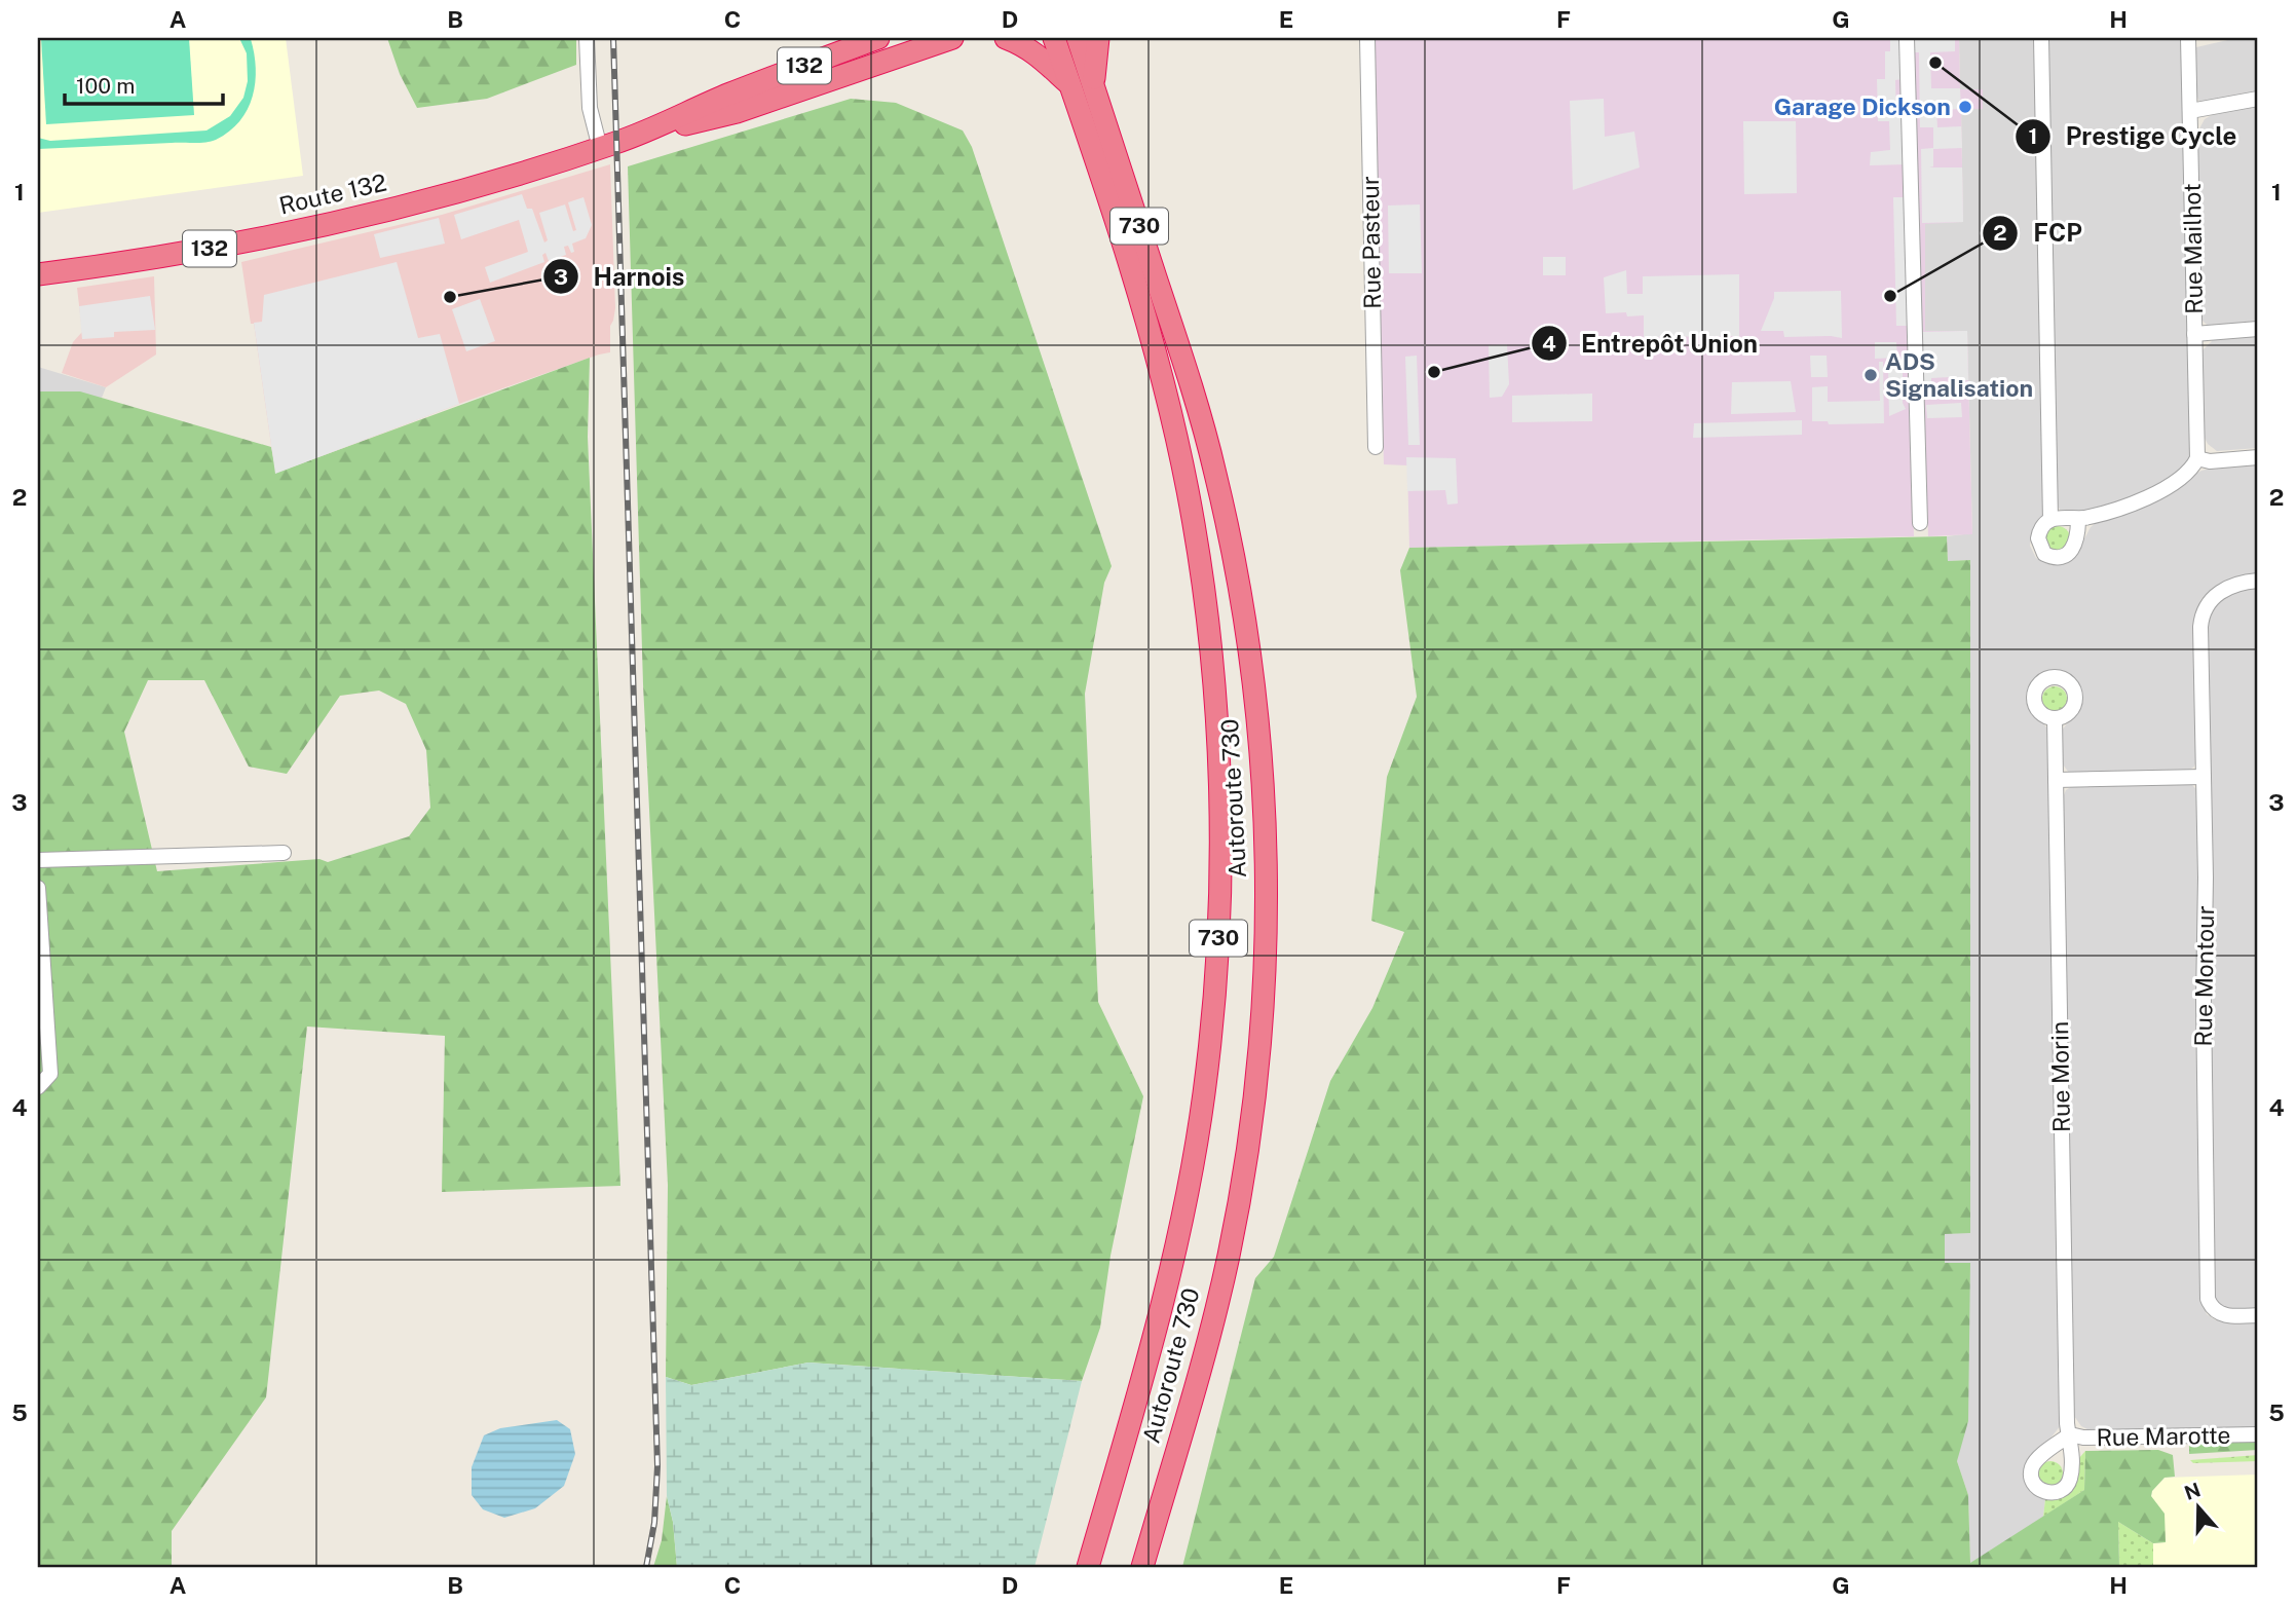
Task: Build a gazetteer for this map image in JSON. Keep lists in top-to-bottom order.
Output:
{
  "streets": {
    "highway": [
      "132",
      "Route 132",
      "730",
      "Autoroute 730"
    ],
    "street": [
      "Rue Pasteur",
      "Rue Mailhot",
      "Rue Montour",
      "Rue Morin",
      "Rue Marotte"
    ]
  },
  "crossings": [
    ["Rue Morin", "Rue Marotte"]
  ],
  "places": [
    "Prestige Cycle",
    "Garage Dickson",
    "FCP",
    "Harnois",
    "Entrepôt Union",
    "ADS Signalisation"
  ],
  "scale_bar": "100 m",
  "north": "top",
  "grid": {
    "columns": [
      "A",
      "B",
      "C",
      "D",
      "E",
      "F",
      "G",
      "H"
    ],
    "rows": [
      "1",
      "2",
      "3",
      "4",
      "5"
    ]
  }
}
